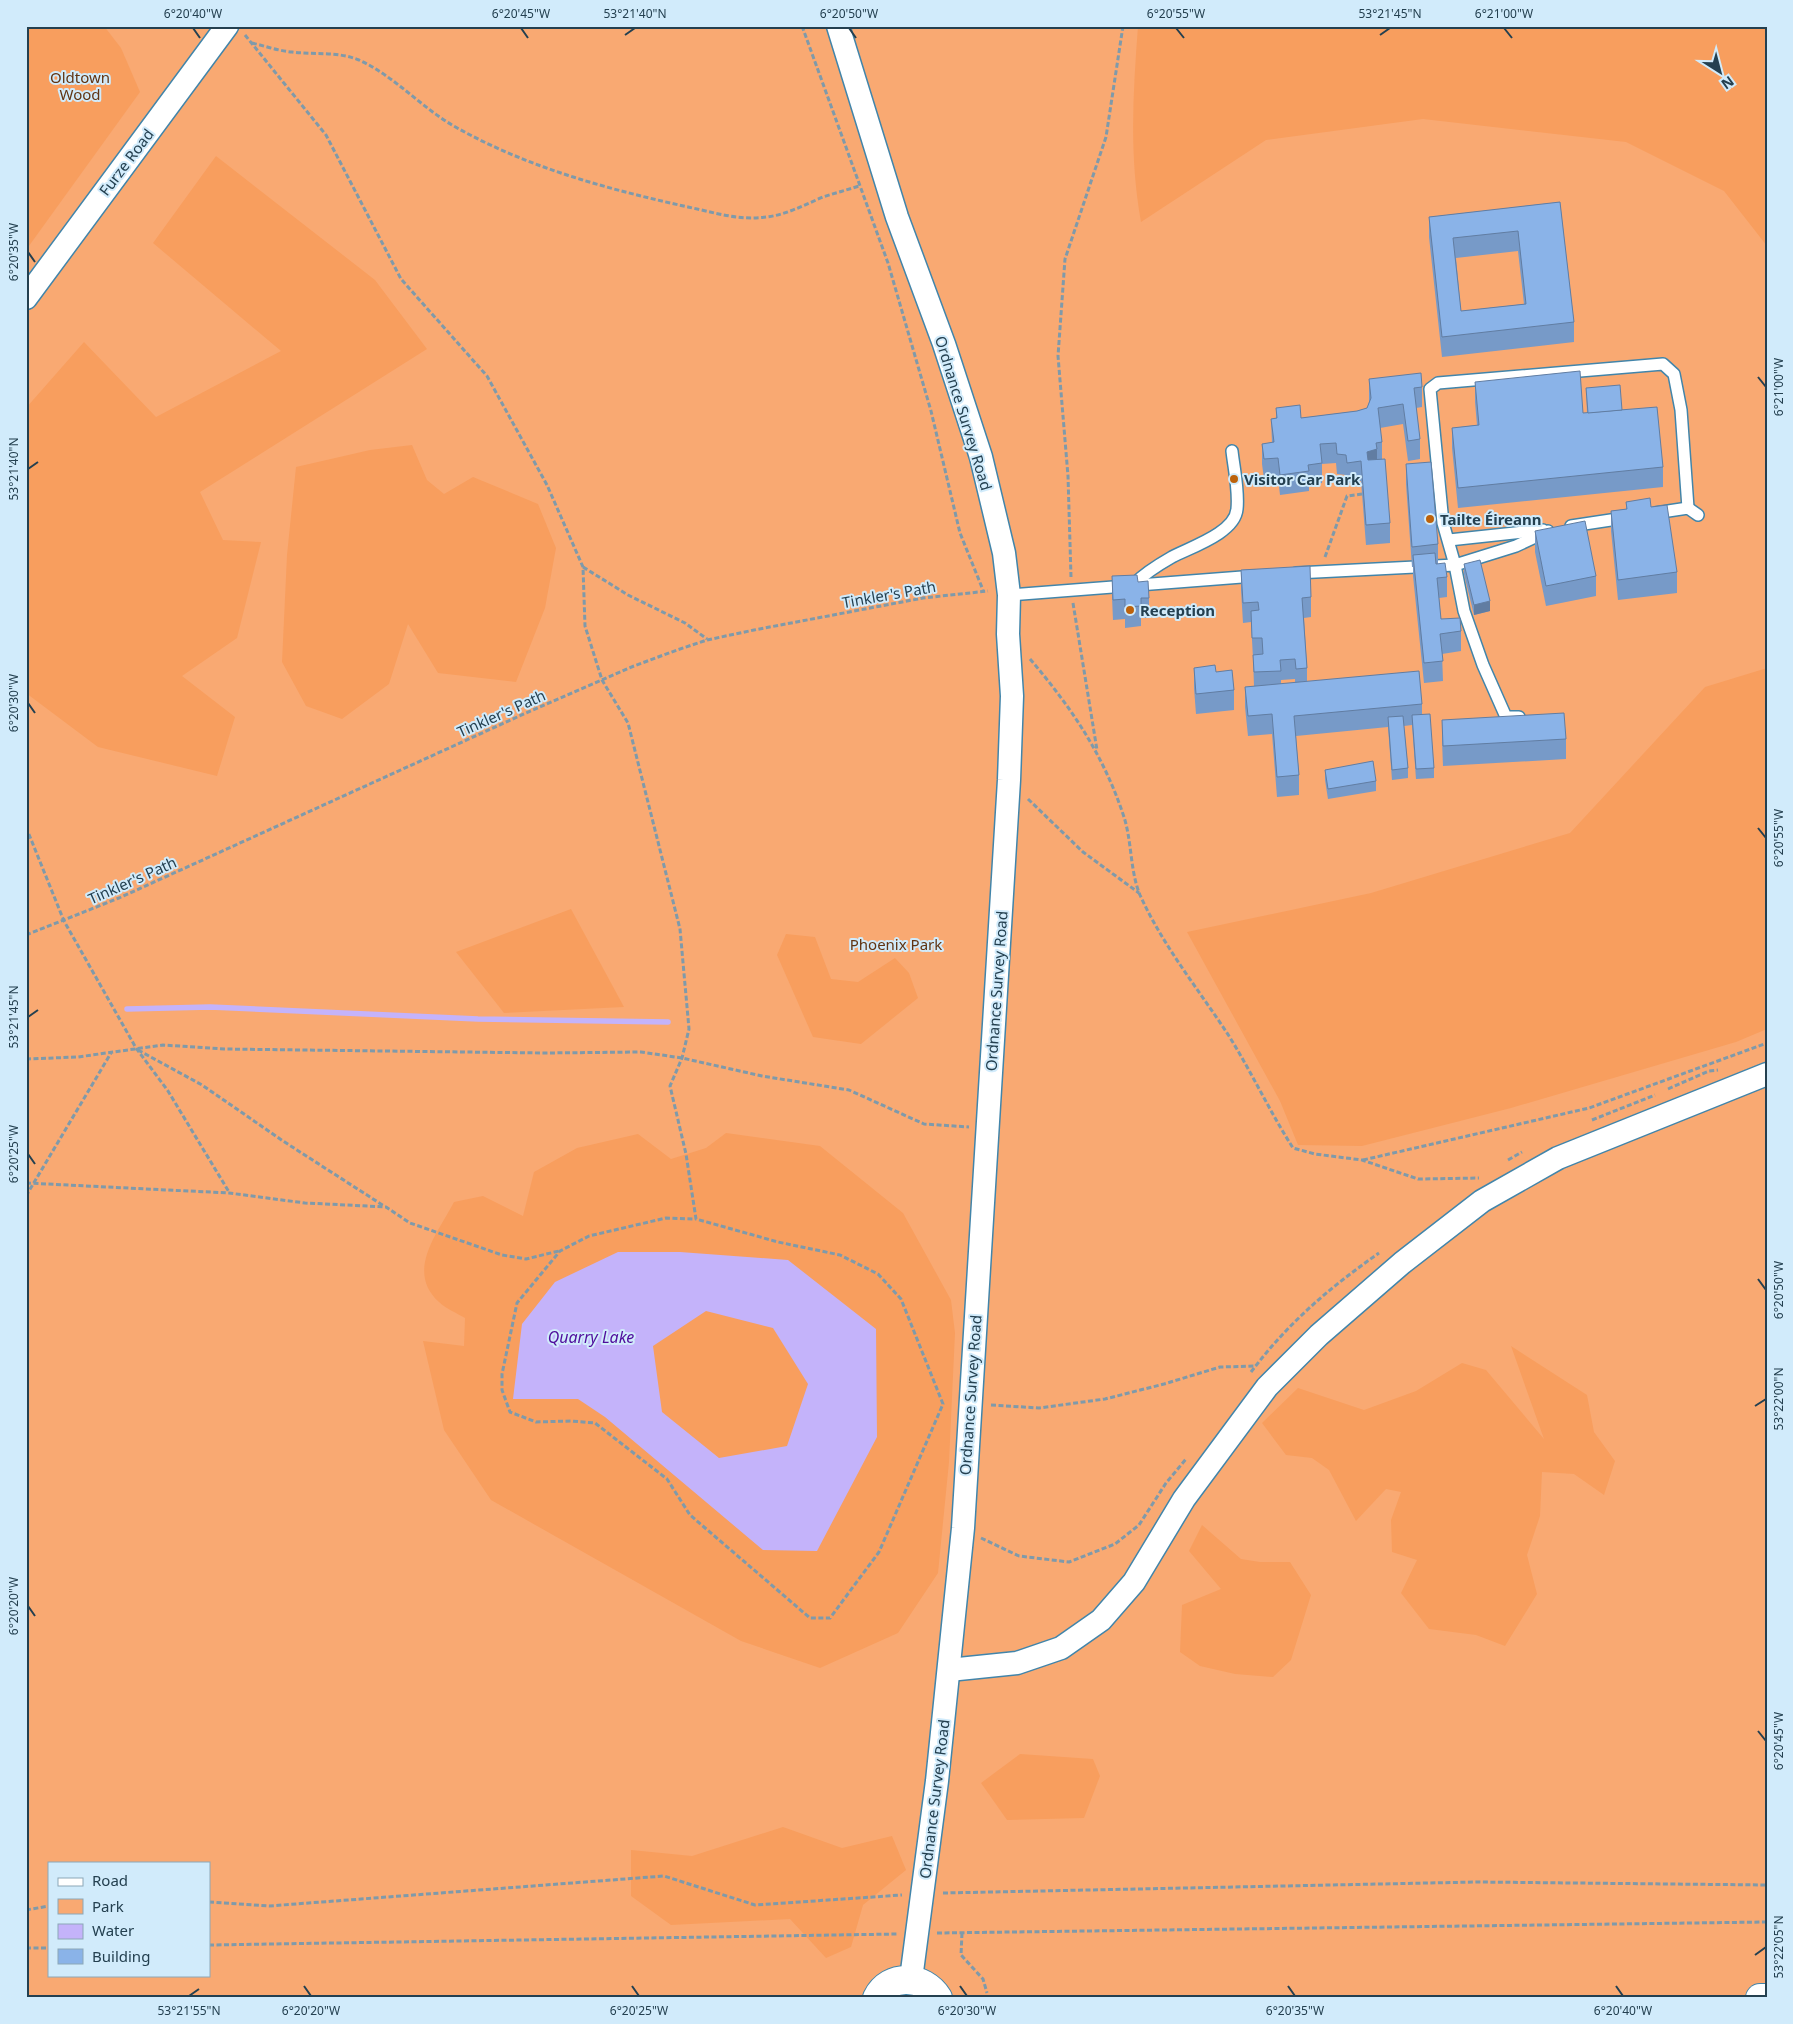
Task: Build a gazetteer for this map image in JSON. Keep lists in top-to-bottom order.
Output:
{
  "streets": {
    "street": ["Furze Road", "Ordnance Survey Road"],
    "path": ["Tinkler's Path"]
  },
  "crossings": [
    ["Ordnance Survey Road", "Tinkler's Path"]
  ],
  "water": ["Quarry Lake"],
  "parks": ["Oldtown Wood", "Phoenix Park"],
  "places": ["Visitor Car Park", "Tailte Éireann", "Reception"],
  "legend": [
    "Road",
    "Park",
    "Water",
    "Building"
  ],
  "north": "bottom right",
  "coordinates": [
    "6°20'40\"W",
    "6°20'45\"W",
    "53°21'40\"N",
    "6°20'50\"W",
    "6°20'55\"W",
    "53°21'45\"N",
    "6°21'00\"W",
    "6°20'35\"W",
    "6°20'30\"W",
    "6°20'25\"W",
    "53°22'00\"N",
    "6°20'20\"W",
    "53°22'05\"N",
    "53°21'55\"N"
  ]
}
